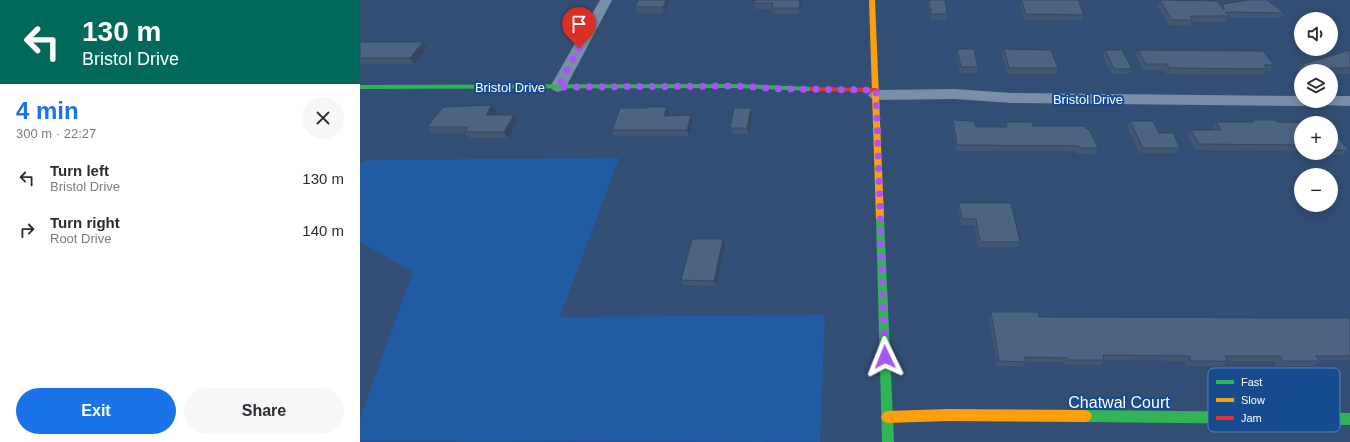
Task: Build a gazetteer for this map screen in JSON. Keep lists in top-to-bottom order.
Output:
{
  "streets": {
    "street": ["Bristol Drive", "Chatwal Court"]
  },
  "legend": ["Fast", "Slow", "Jam"],
  "page": {
    "turn": ["130 m", "Bristol Drive"],
    "map_buttons": ["+", "−"],
    "heading": ["4 min", "300 m · 22:27"],
    "list": [
      {
        "name": "Turn left",
        "note": "Bristol Drive",
        "value": "130 m"
      },
      {
        "name": "Turn right",
        "note": "Root Drive",
        "value": "140 m"
      }
    ],
    "buttons": ["Exit", "Share"]
  }
}
